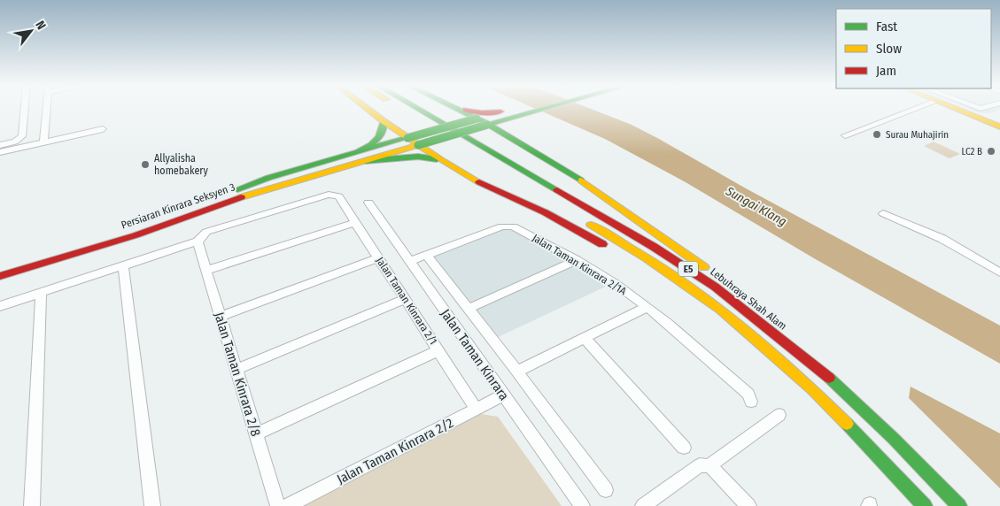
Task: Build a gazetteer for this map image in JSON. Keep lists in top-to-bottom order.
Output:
{
  "streets": {
    "main road": ["Persiaran Kinrara Seksyen 3", "E5", "Lebuhraya Shah Alam"],
    "street": [
      "Jalan Taman Kinrara 2/1A",
      "Jalan Taman Kinrara 2/1",
      "Jalan Taman Kinrara",
      "Jalan Taman Kinrara 2/8",
      "Jalan Taman Kinrara 2/2"
    ]
  },
  "crossings": [
    ["Jalan Taman Kinrara 2/1A", "Jalan Taman Kinrara"],
    ["Jalan Taman Kinrara 2/1", "Jalan Taman Kinrara 2/2"],
    ["Jalan Taman Kinrara", "Jalan Taman Kinrara 2/2"]
  ],
  "water": ["Sungai Klang"],
  "places": ["Surau Muhajirin", "LC2 B", "Allyalisha homebakery"],
  "legend": ["Fast", "Slow", "Jam"],
  "north": "top right"
}
